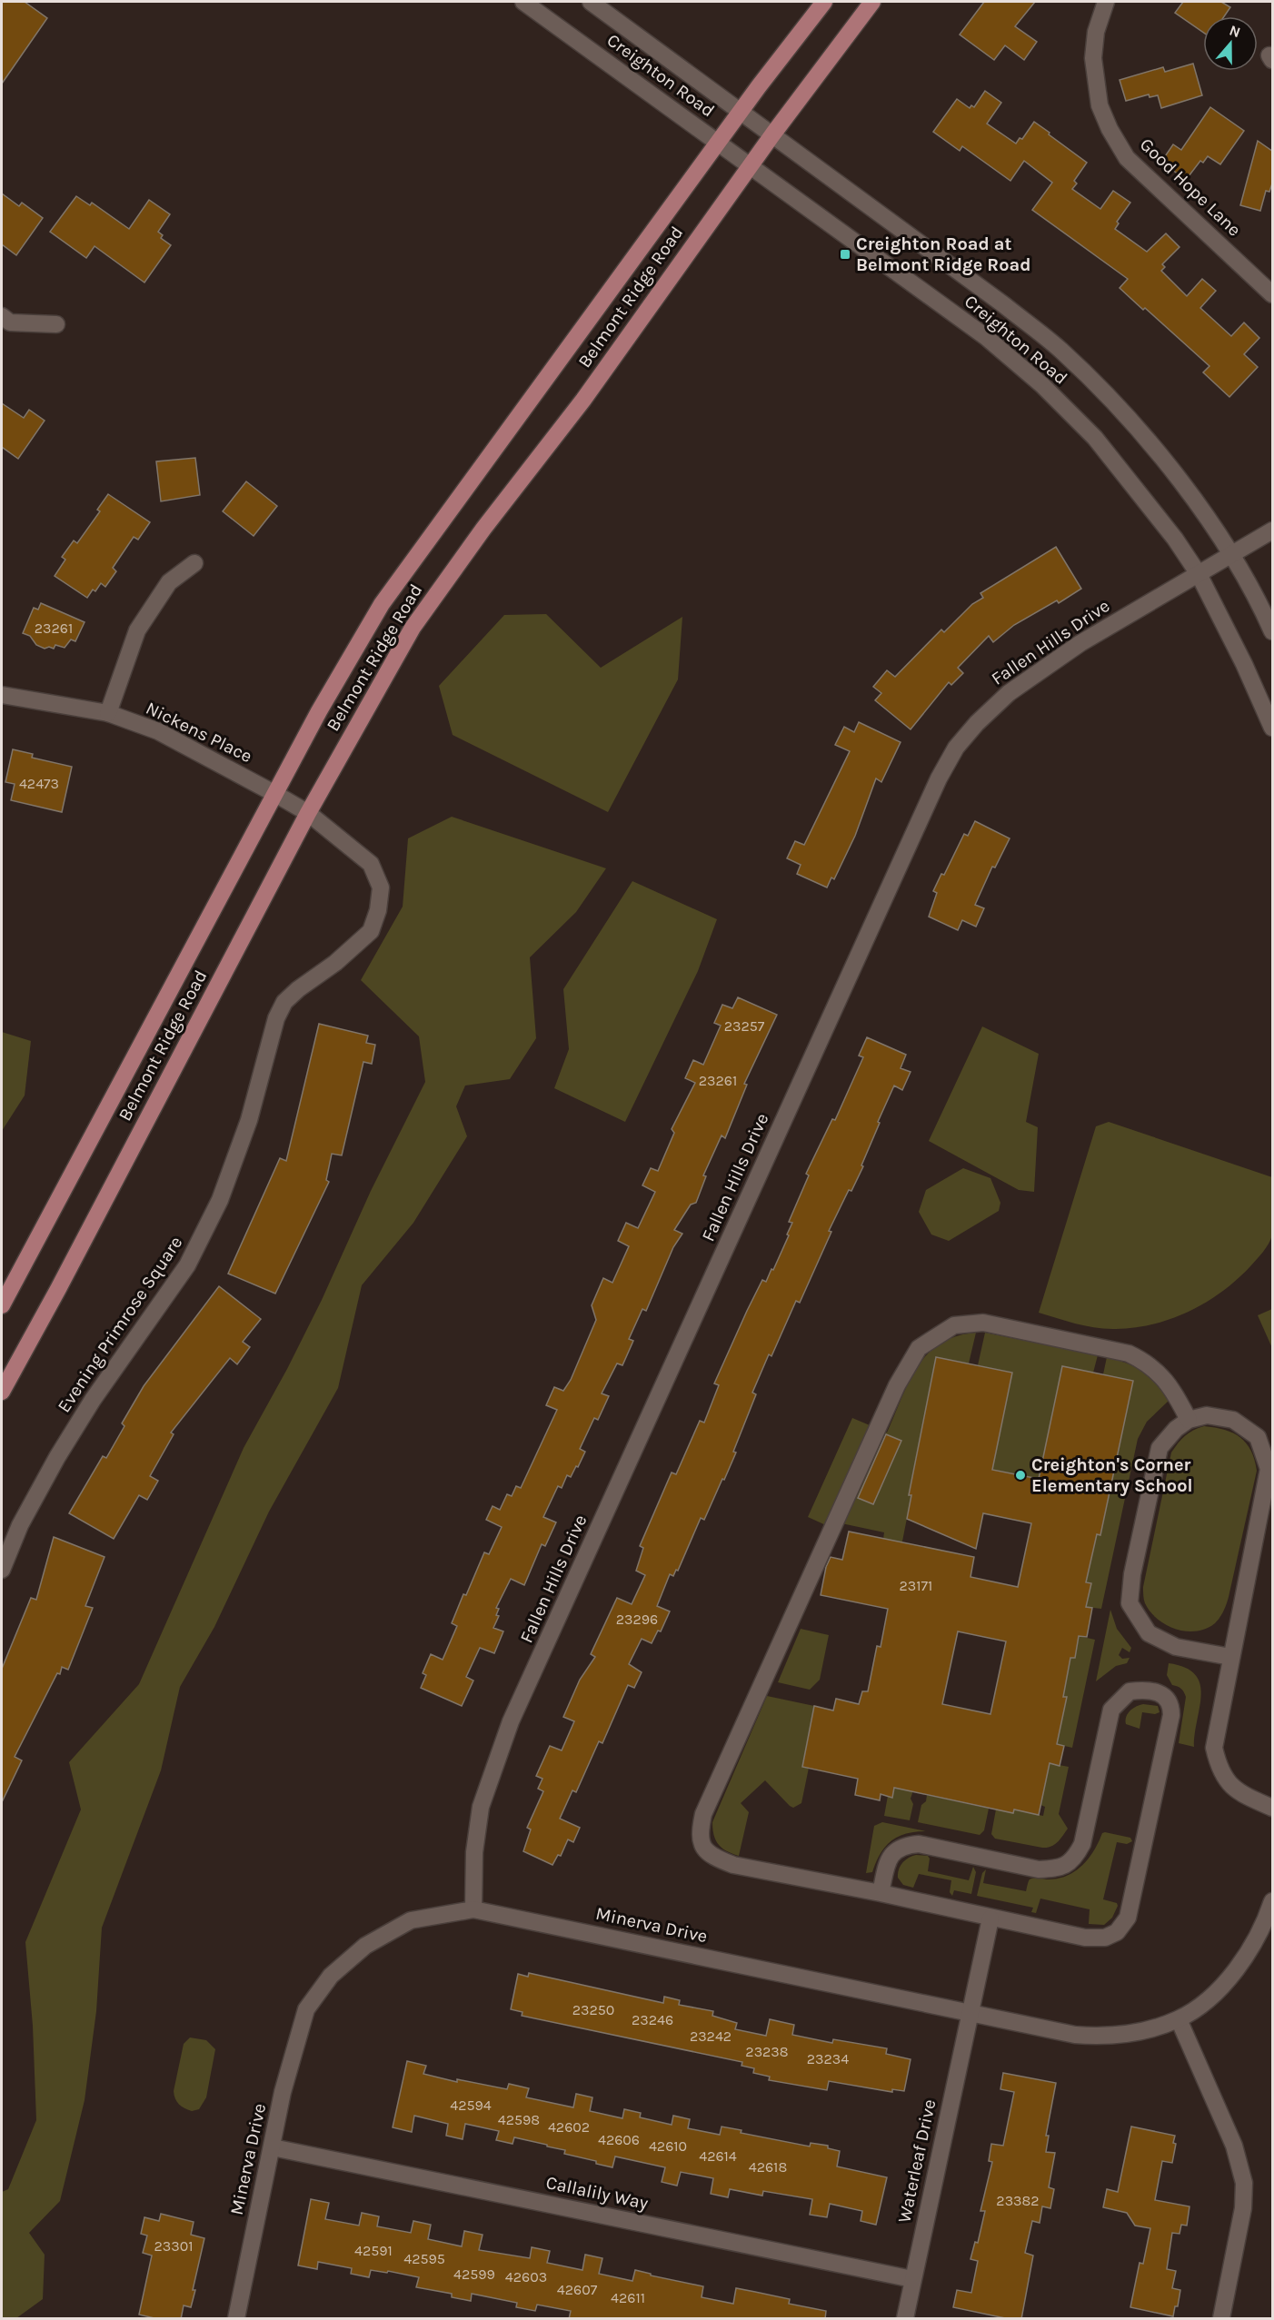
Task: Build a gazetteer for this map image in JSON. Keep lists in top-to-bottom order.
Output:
{
  "streets": {
    "main road": ["Belmont Ridge Road"],
    "street": [
      "Creighton Road",
      "Good Hope Lane",
      "Fallen Hills Drive",
      "Nickens Place",
      "Evening Primrose Square",
      "Minerva Drive",
      "Waterleaf Drive",
      "Callalily Way"
    ]
  },
  "crossings": [
    ["Creighton Road", "Belmont Ridge Road"],
    ["Creighton Road", "Fallen Hills Drive"],
    ["Belmont Ridge Road", "Nickens Place"],
    ["Belmont Ridge Road", "Evening Primrose Square"],
    ["Fallen Hills Drive", "Minerva Drive"],
    ["Nickens Place", "Evening Primrose Square"],
    ["Minerva Drive", "Waterleaf Drive"],
    ["Minerva Drive", "Callalily Way"],
    ["Waterleaf Drive", "Callalily Way"]
  ],
  "places": {
    "transit": ["Creighton Road at Belmont Ridge Road"],
    "other": ["Creighton's Corner Elementary School"]
  },
  "house_numbers": [
    "23261",
    "42473",
    "23257",
    "23261",
    "23171",
    "23296",
    "23250",
    "23246",
    "23242",
    "23238",
    "23234",
    "42594",
    "42598",
    "42602",
    "42606",
    "42610",
    "42614",
    "42618",
    "23382",
    "23301",
    "42591",
    "42595",
    "42599",
    "42603",
    "42607",
    "42611"
  ],
  "north": "top"
}
